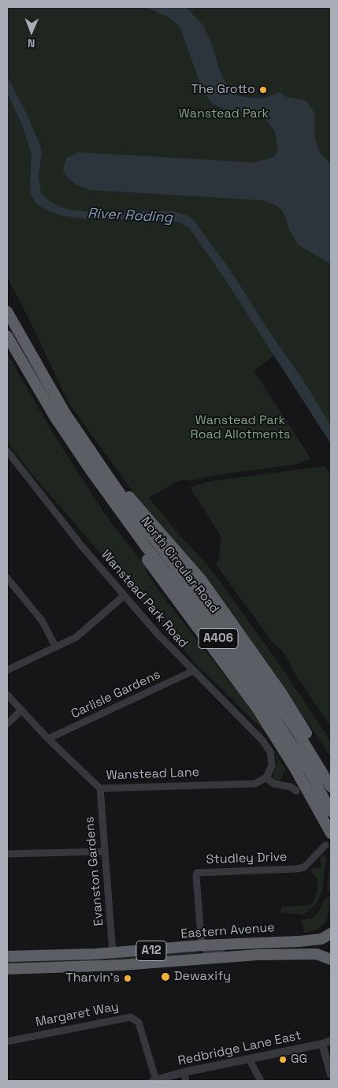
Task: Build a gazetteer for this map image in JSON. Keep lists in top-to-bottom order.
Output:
{
  "streets": {
    "highway": [
      "North Circular Road",
      "A406",
      "Eastern Avenue",
      "A12"
    ],
    "street": [
      "Wanstead Park Road",
      "Carlisle Gardens",
      "Wanstead Lane",
      "Studley Drive",
      "Evanston Gardens",
      "Margaret Way",
      "Redbridge Lane East"
    ]
  },
  "crossings": [
    ["North Circular Road", "A406"],
    ["Wanstead Park Road", "Carlisle Gardens"],
    ["Wanstead Park Road", "Wanstead Lane"],
    ["Carlisle Gardens", "Wanstead Lane"],
    ["Wanstead Lane", "Evanston Gardens"],
    ["Studley Drive", "Eastern Avenue"],
    ["Evanston Gardens", "Eastern Avenue"],
    ["Margaret Way", "Redbridge Lane East"]
  ],
  "water": ["River Roding"],
  "parks": ["Wanstead Park", "Wanstead Park Road Allotments"],
  "places": [
    "The Grotto",
    "Dewaxify",
    "Tharvin's",
    "GG"
  ],
  "north": "bottom"
}
